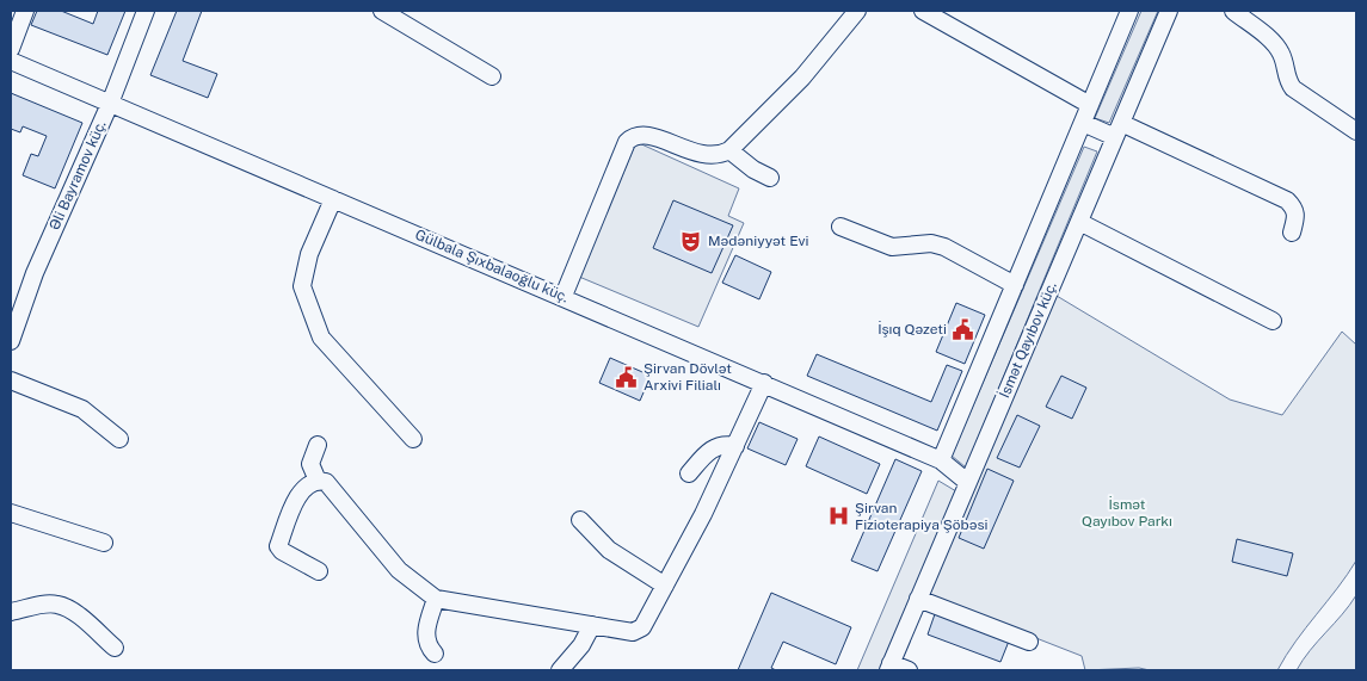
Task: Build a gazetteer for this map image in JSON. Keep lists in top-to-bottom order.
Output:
{
  "streets": {
    "street": ["Əli Bayramov küç.", "Gülbala Şıxbalaoğlu küç.", "İsmət Qayıbov küç."]
  },
  "crossings": [
    ["Əli Bayramov küç.", "Gülbala Şıxbalaoğlu küç."],
    ["Gülbala Şıxbalaoğlu küç.", "İsmət Qayıbov küç."]
  ],
  "parks": ["İsmət Qayıbov Parkı"],
  "places": {
    "theatre": ["Mədəniyyət Evi"],
    "public building": ["İşıq Qəzeti", "Şirvan Dövlət Arxivi Filialı"],
    "hospital": ["Şirvan Fizioterapiya Şöbəsi"]
  }
}
